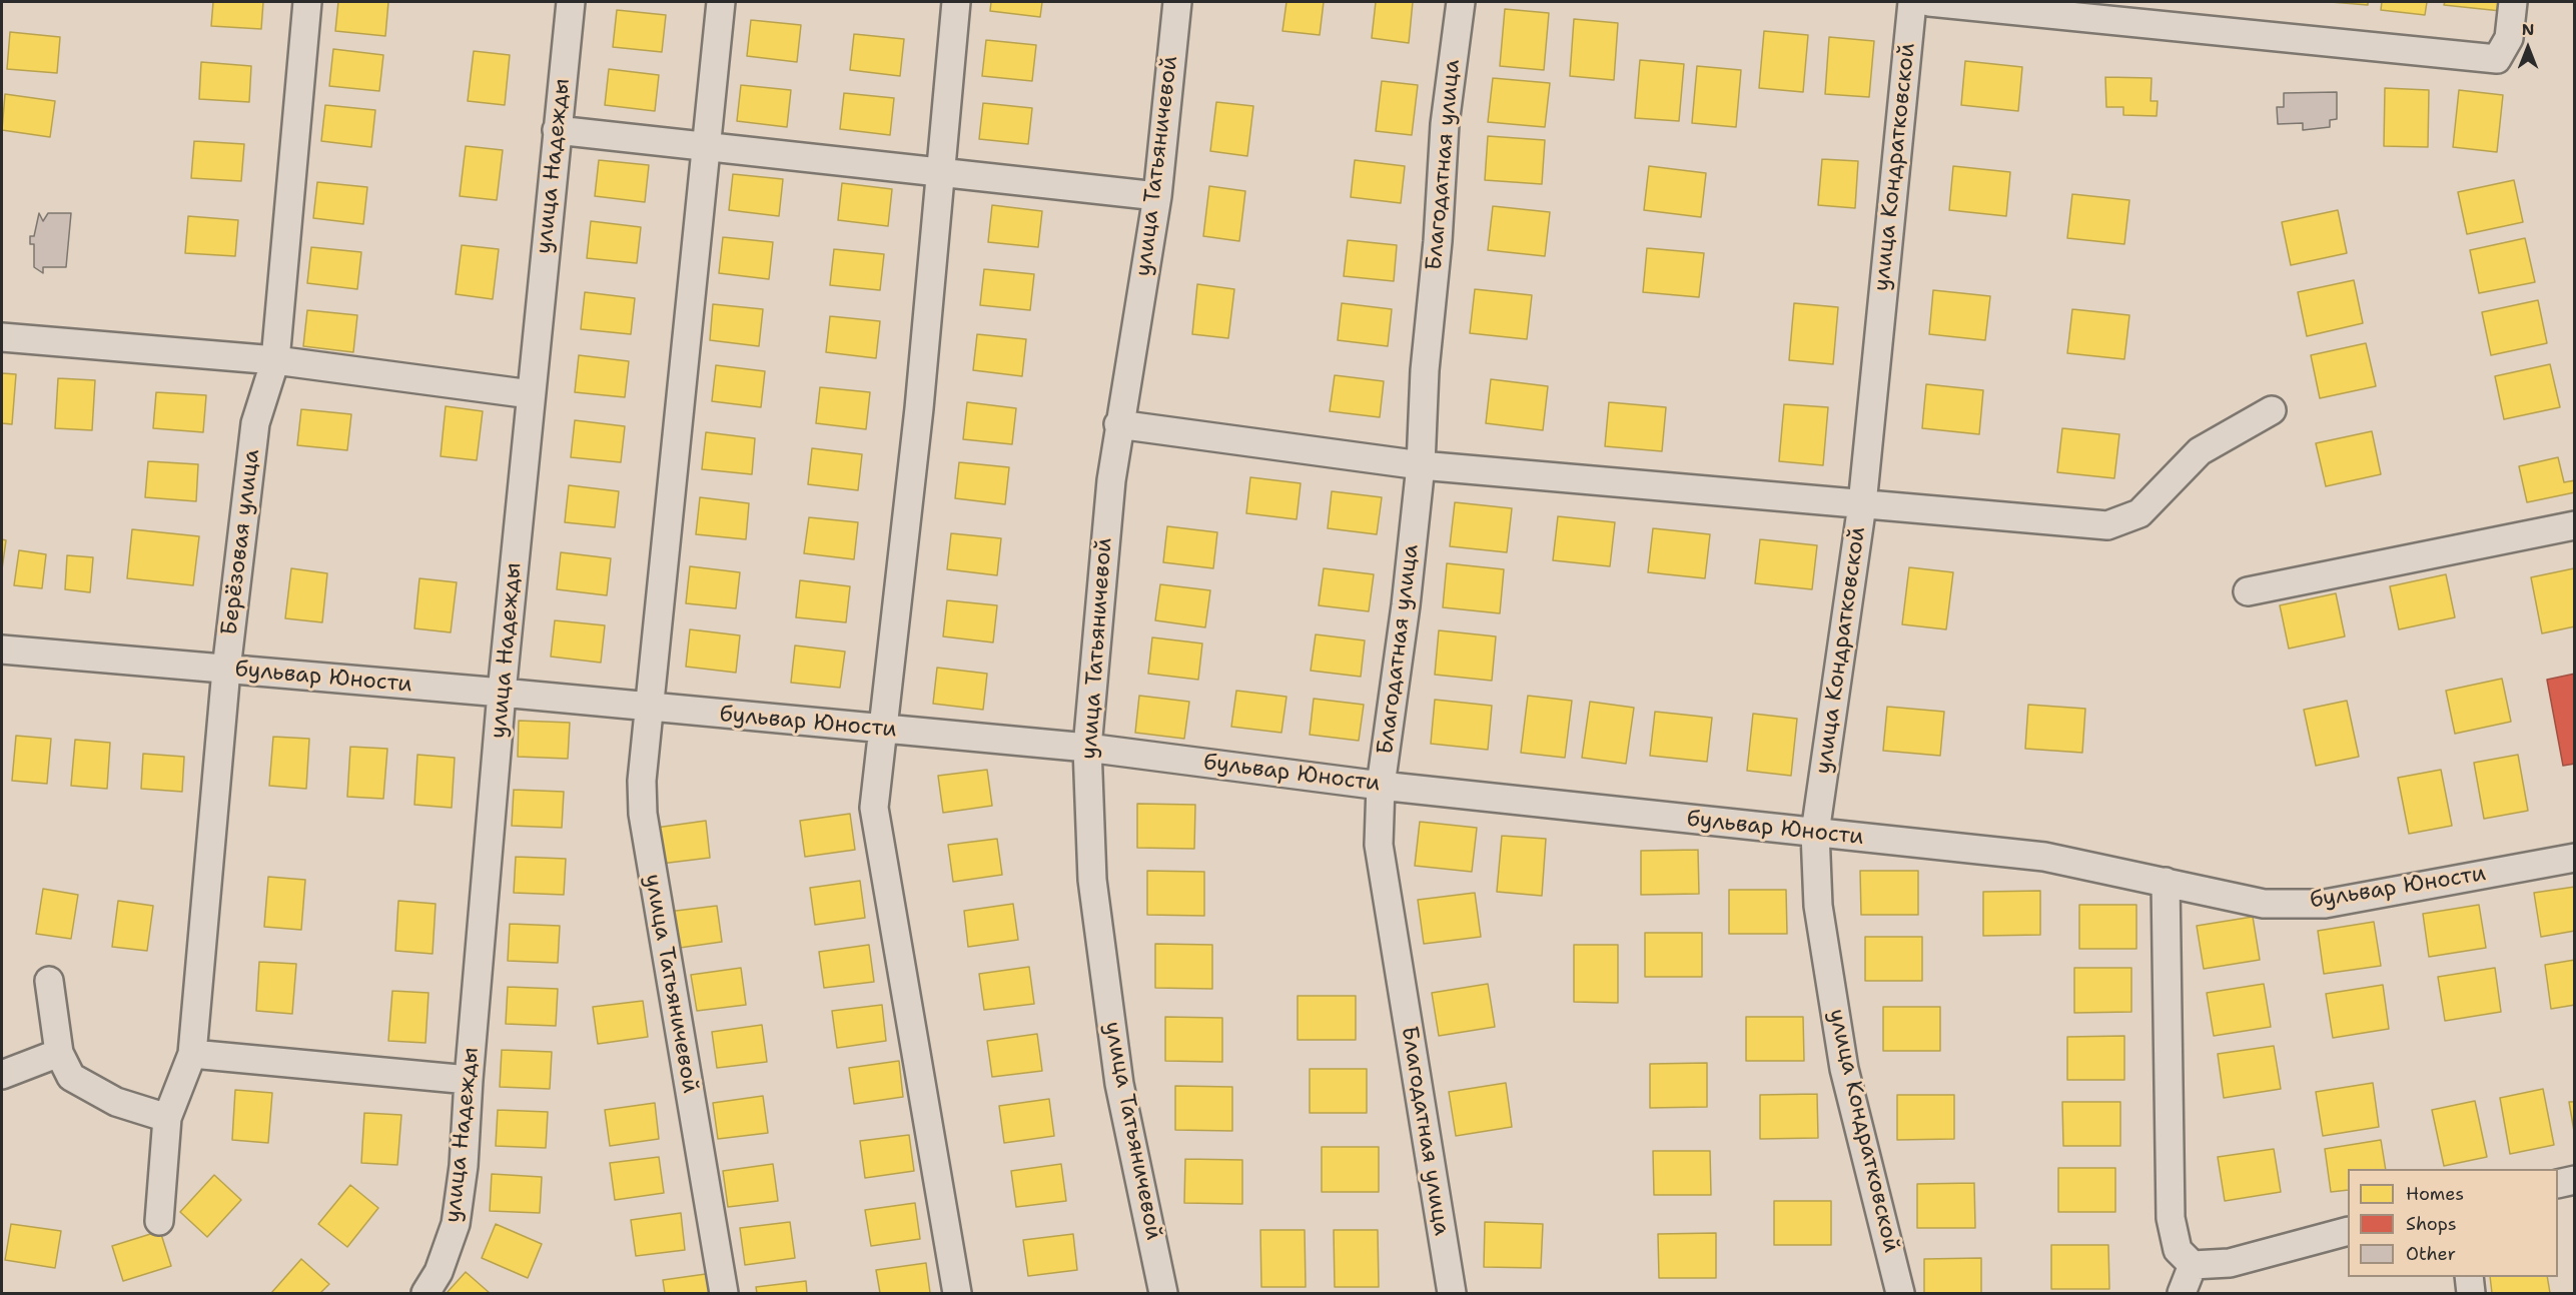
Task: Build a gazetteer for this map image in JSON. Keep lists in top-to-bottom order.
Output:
{
  "streets": {
    "street": [
      "Благодатная улица",
      "улица Надежды",
      "улица Татьяничевой",
      "улица Кондратковской",
      "Берёзовая улица",
      "бульвар Юности"
    ]
  },
  "crossings": [
    ["Благодатная улица", "бульвар Юности"],
    ["улица Надежды", "бульвар Юности"],
    ["улица Татьяничевой", "бульвар Юности"],
    ["улица Кондратковской", "бульвар Юности"],
    ["Берёзовая улица", "бульвар Юности"]
  ],
  "legend": ["Homes", "Shops", "Other"],
  "north": "top"
}
